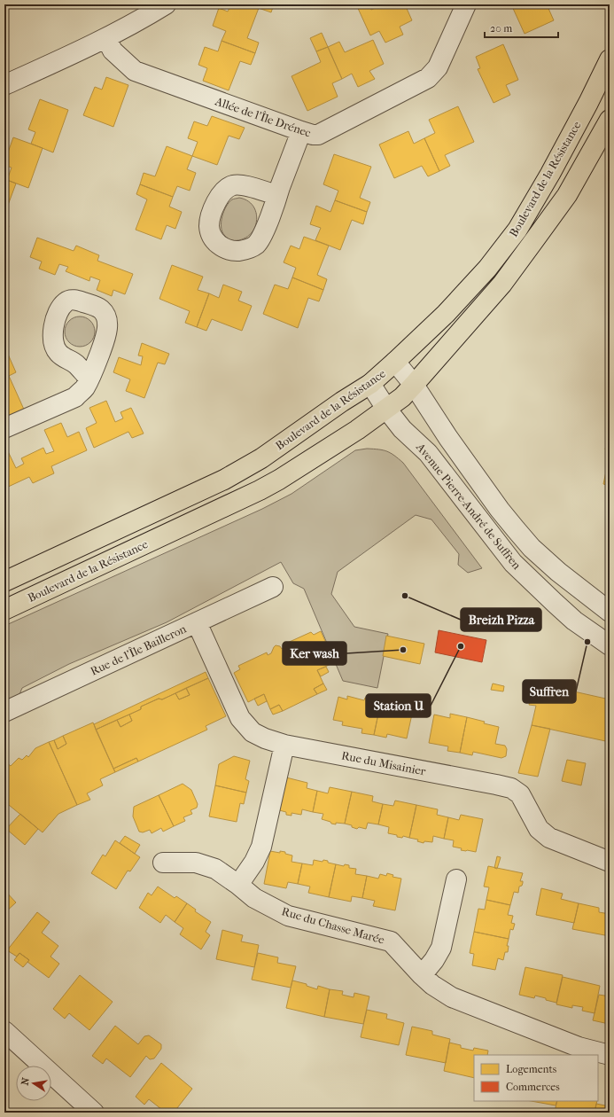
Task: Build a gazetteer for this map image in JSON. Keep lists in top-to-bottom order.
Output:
{
  "streets": {
    "main road": ["Boulevard de la Résistance"],
    "street": [
      "Allée de l'Île Drénec",
      "Avenue Pierre-André de Suffren",
      "Rue de l'Île Bailleron",
      "Rue du Misainier",
      "Rue du Chasse Marée"
    ]
  },
  "crossings": [
    ["Boulevard de la Résistance", "Avenue Pierre-André de Suffren"],
    ["Rue de l'Île Bailleron", "Rue du Misainier"]
  ],
  "places": [
    "Breizh Pizza",
    "Suffren",
    "Station U",
    "Ker wash"
  ],
  "legend": ["Logements", "Commerces"],
  "scale_bar": "20 m",
  "north": "left"
}
